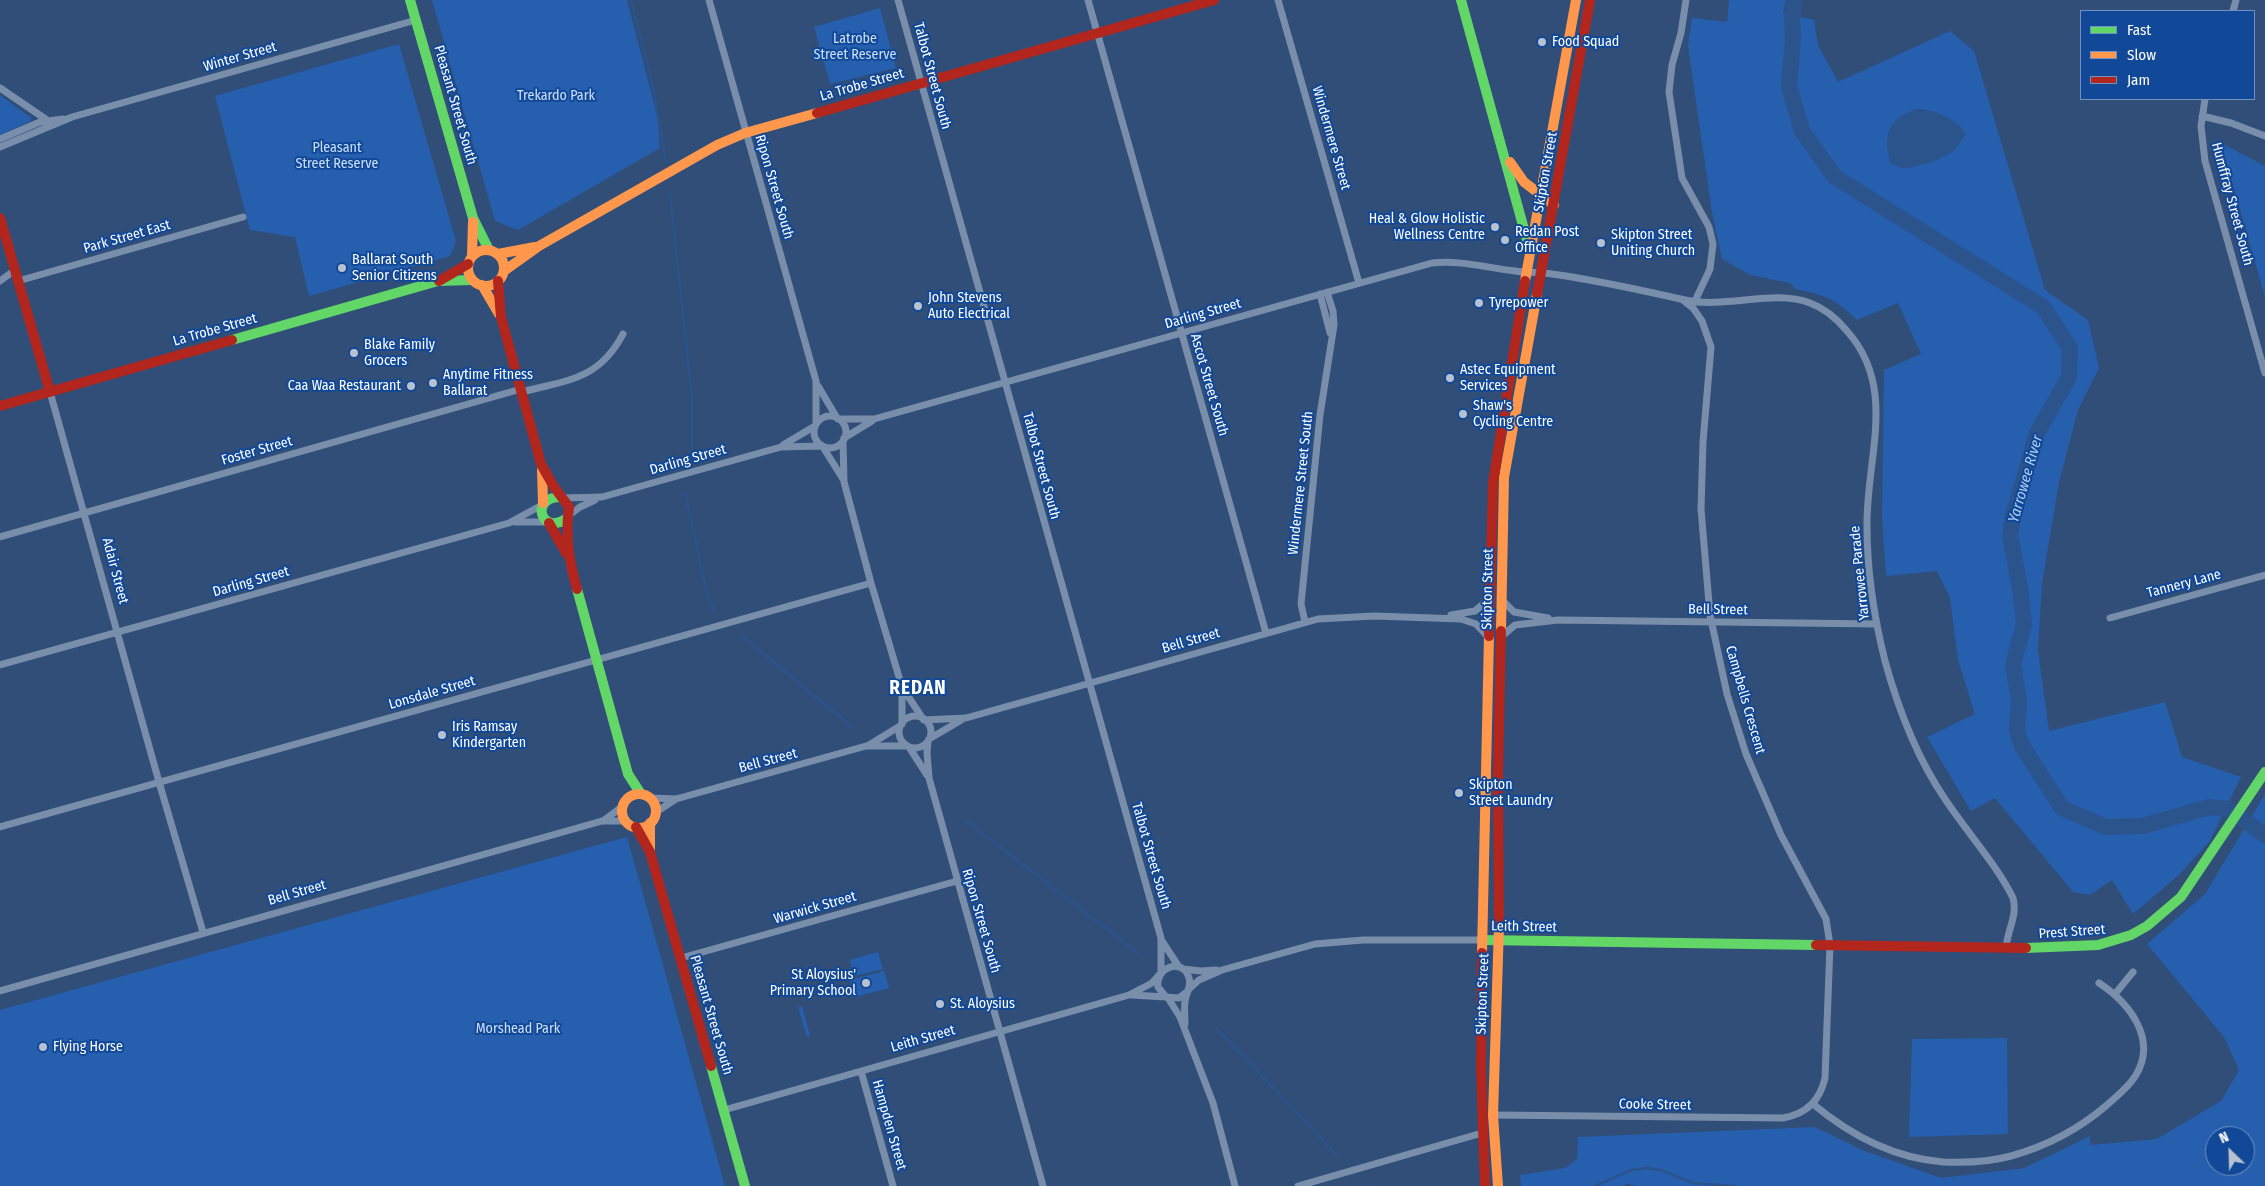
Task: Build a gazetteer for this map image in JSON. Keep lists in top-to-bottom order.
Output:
{
  "streets": {
    "main road": [
      "La Trobe Street",
      "Pleasant Street South",
      "Skipton Street",
      "Adair Street",
      "Leith Street",
      "Prest Street"
    ],
    "street": [
      "Winter Street",
      "Talbot Street South",
      "Windermere Street",
      "Ripon Street South",
      "Humffray Street South",
      "Park Street East",
      "Darling Street",
      "Ascot Street South",
      "Foster Street",
      "Windermere Street South",
      "Yarrowee Parade",
      "Tannery Lane",
      "Bell Street",
      "Lonsdale Street",
      "Campbells Crescent",
      "Warwick Street",
      "Cooke Street",
      "Hampden Street"
    ]
  },
  "crossings": [
    ["Winter Street", "Pleasant Street South"],
    ["Talbot Street South", "La Trobe Street"],
    ["Talbot Street South", "Darling Street"],
    ["Talbot Street South", "Bell Street"],
    ["Talbot Street South", "Leith Street"],
    ["La Trobe Street", "Pleasant Street South"],
    ["La Trobe Street", "Ripon Street South"],
    ["La Trobe Street", "Ascot Street South"],
    ["La Trobe Street", "Adair Street"],
    ["Pleasant Street South", "Bell Street"],
    ["Pleasant Street South", "Warwick Street"],
    ["Pleasant Street South", "Leith Street"],
    ["Windermere Street", "Darling Street"],
    ["Skipton Street", "Darling Street"],
    ["Skipton Street", "Yarrowee Parade"],
    ["Skipton Street", "Bell Street"],
    ["Skipton Street", "Leith Street"],
    ["Skipton Street", "Cooke Street"],
    ["Ripon Street South", "Darling Street"],
    ["Ripon Street South", "Bell Street"],
    ["Ripon Street South", "Warwick Street"],
    ["Ripon Street South", "Leith Street"],
    ["Park Street East", "Adair Street"],
    ["Darling Street", "Ascot Street South"],
    ["Darling Street", "Windermere Street South"],
    ["Darling Street", "Adair Street"],
    ["Darling Street", "Yarrowee Parade"],
    ["Ascot Street South", "Bell Street"],
    ["Foster Street", "Adair Street"],
    ["Windermere Street South", "Bell Street"],
    ["Adair Street", "Bell Street"],
    ["Adair Street", "Lonsdale Street"],
    ["Yarrowee Parade", "Bell Street"],
    ["Yarrowee Parade", "Campbells Crescent"],
    ["Yarrowee Parade", "Prest Street"],
    ["Bell Street", "Campbells Crescent"],
    ["Campbells Crescent", "Leith Street"],
    ["Campbells Crescent", "Prest Street"],
    ["Campbells Crescent", "Cooke Street"],
    ["Leith Street", "Prest Street"],
    ["Leith Street", "Hampden Street"]
  ],
  "districts": ["REDAN"],
  "water": ["Yarrowee River"],
  "parks": [
    "Latrobe Street Reserve",
    "Trekardo Park",
    "Pleasant Street Reserve",
    "Morshead Park"
  ],
  "places": [
    "Food Squad",
    "Heal & Glow Holistic Wellness Centre",
    "Redan Post Office",
    "Skipton Street Uniting Church",
    "Ballarat South Senior Citizens",
    "Tyrepower",
    "John Stevens Auto Electrical",
    "Blake Family Grocers",
    "Astec Equipment Services",
    "Anytime Fitness Ballarat",
    "Caa Waa Restaurant",
    "Shaw's Cycling Centre",
    "Iris Ramsay Kindergarten",
    "Skipton Street Laundry",
    "St Aloysius' Primary School",
    "St. Aloysius",
    "Flying Horse"
  ],
  "legend": ["Fast", "Slow", "Jam"],
  "north": "top left"
}
